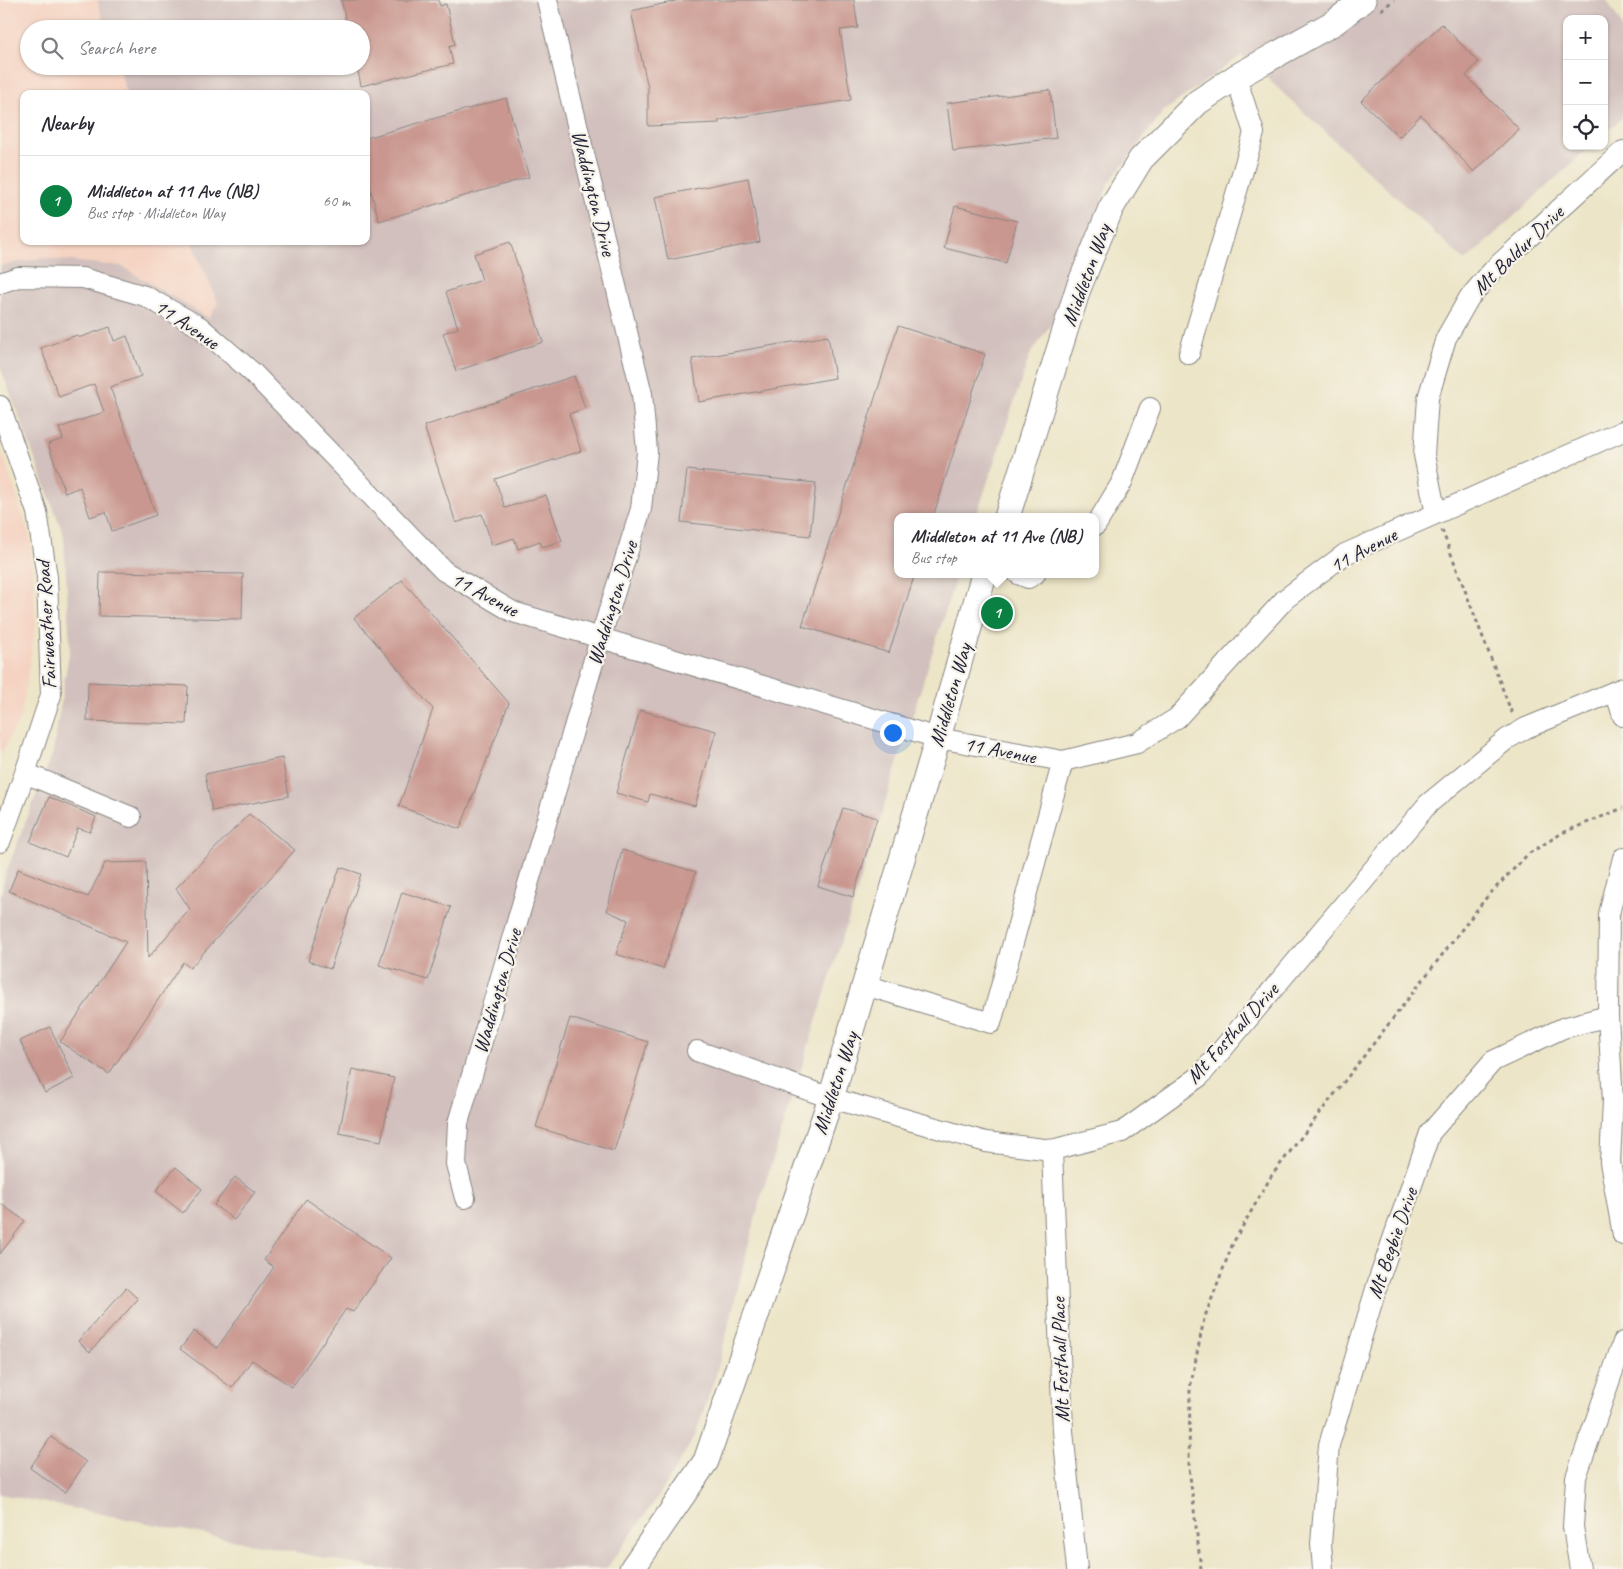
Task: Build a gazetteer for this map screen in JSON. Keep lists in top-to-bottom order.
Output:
{
  "streets": {
    "street": [
      "Waddington Drive",
      "Mt Baldur Drive",
      "Middleton Way",
      "11 Avenue",
      "Fairweather Road",
      "Mt Fosthall Drive",
      "Mt Begbie Drive",
      "Mt Fosthall Place"
    ]
  },
  "crossings": [
    ["Waddington Drive", "11 Avenue"],
    ["Mt Baldur Drive", "11 Avenue"],
    ["Middleton Way", "11 Avenue"],
    ["Middleton Way", "Mt Fosthall Drive"],
    ["Mt Fosthall Drive", "Mt Fosthall Place"]
  ],
  "page": {
    "map_buttons": ["+", "−"],
    "search": "Search here",
    "heading": "Nearby",
    "list": [
      {
        "mark": "1",
        "name": "Middleton at 11 Ave (NB)",
        "note": "Bus stop · Middleton Way",
        "value": "60 m"
      }
    ],
    "popup": ["Middleton at 11 Ave (NB)", "Bus stop"],
    "pins": "1"
  }
}
